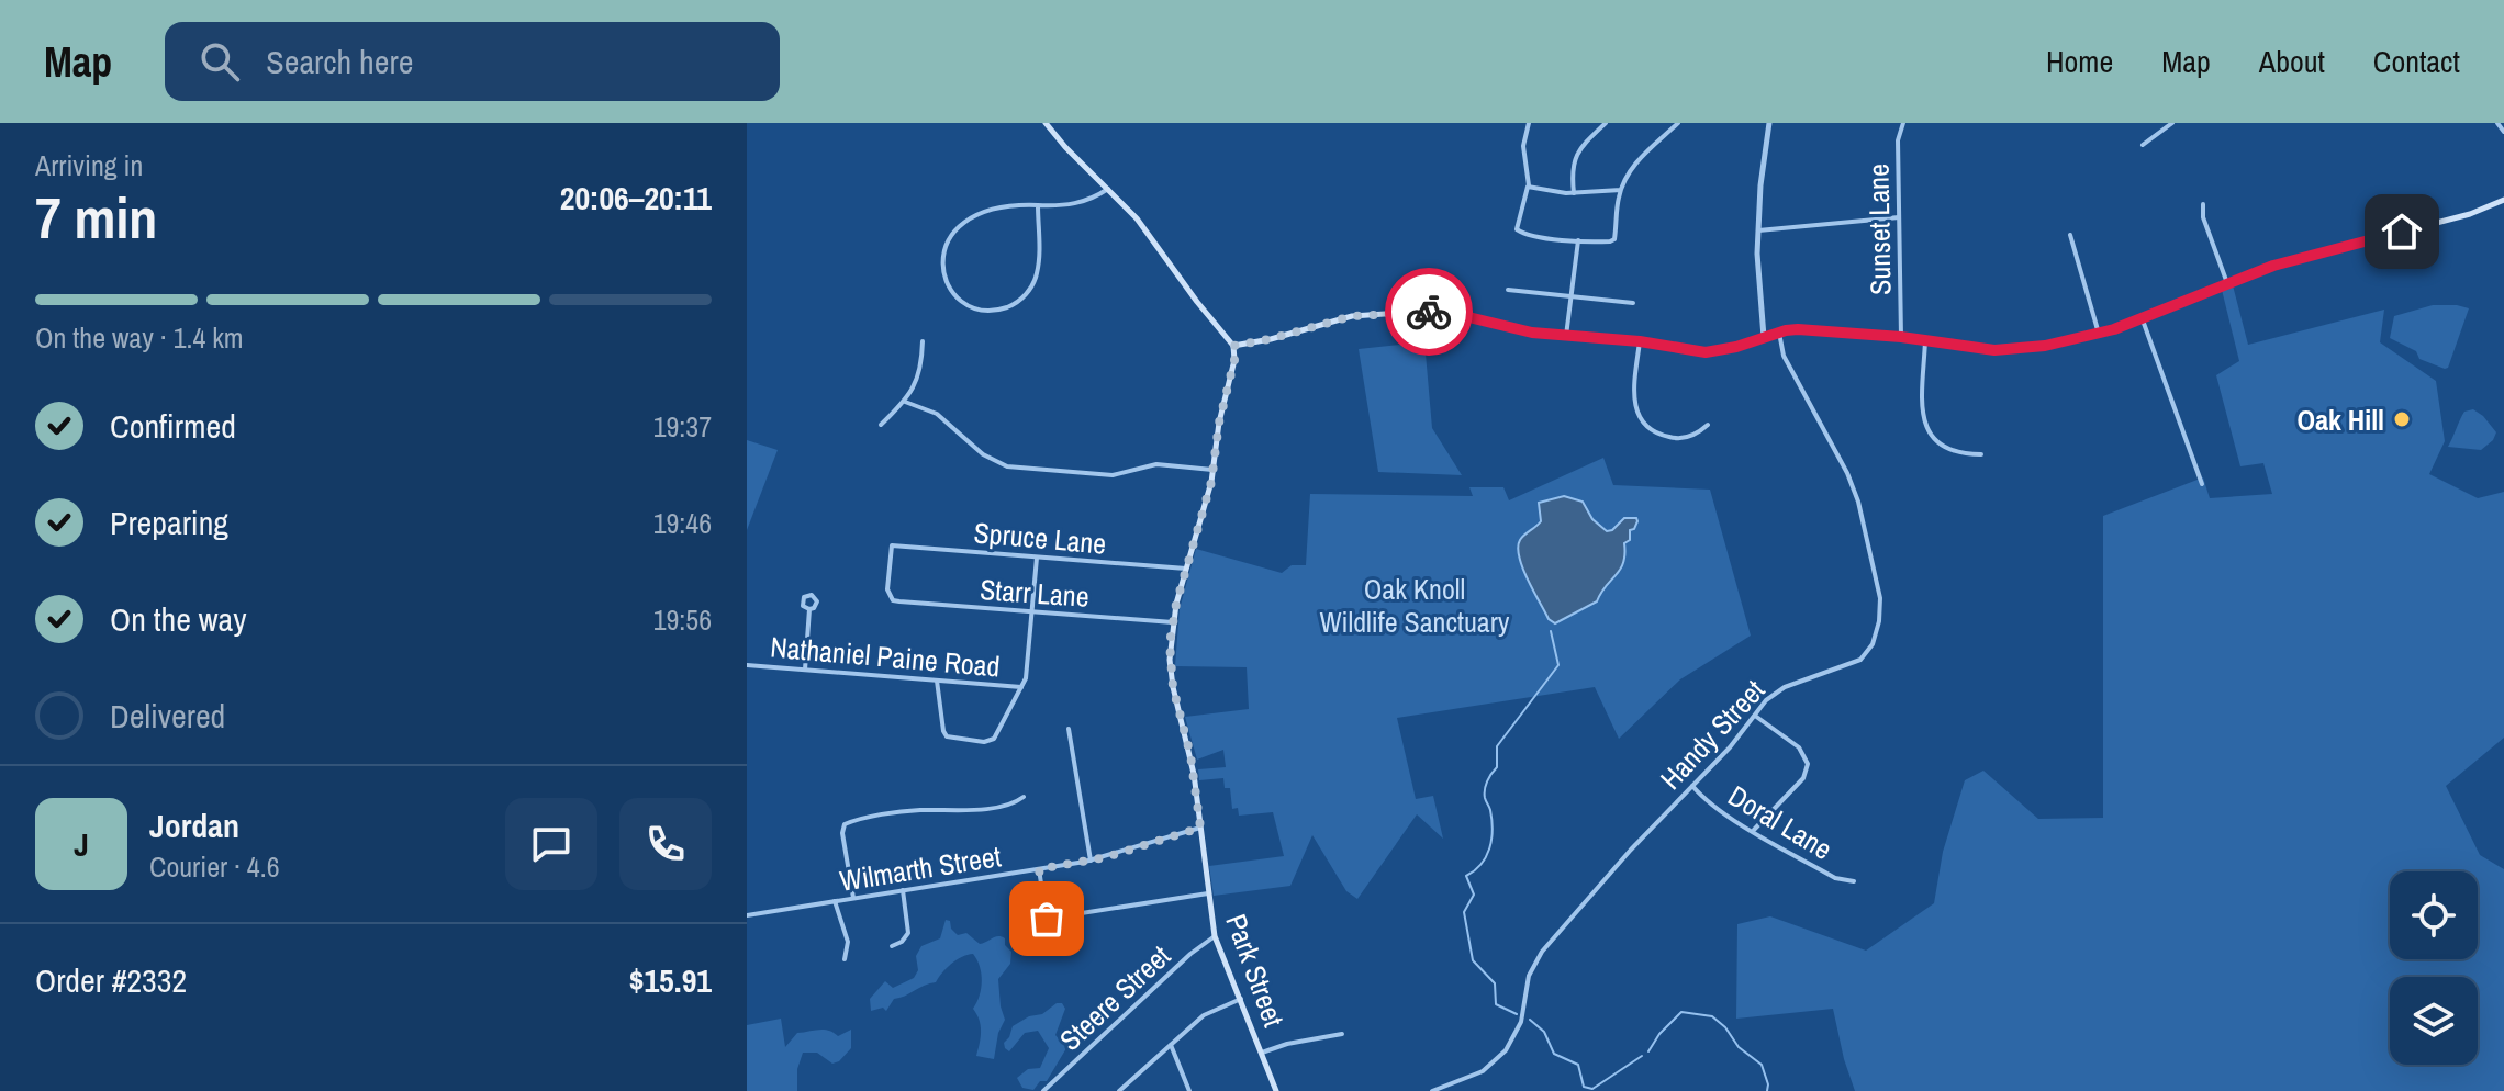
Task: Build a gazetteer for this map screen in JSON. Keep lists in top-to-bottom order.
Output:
{
  "streets": {
    "main road": ["Park Street"],
    "street": [
      "Sunset Lane",
      "Spruce Lane",
      "Starr Lane",
      "Nathaniel Paine Road",
      "Handy Street",
      "Doral Lane",
      "Wilmarth Street",
      "Steere Street"
    ]
  },
  "crossings": [
    ["Spruce Lane", "Starr Lane"],
    ["Spruce Lane", "Park Street"],
    ["Starr Lane", "Park Street"],
    ["Handy Street", "Doral Lane"],
    ["Wilmarth Street", "Park Street"],
    ["Park Street", "Steere Street"]
  ],
  "parks": ["Oak Knoll Wildlife Sanctuary"],
  "places": ["Oak Hill"],
  "page": {
    "header": "Map",
    "search": "Search here",
    "nav": [
      "Home",
      "Map",
      "About",
      "Contact"
    ],
    "heading": ["7 min", "Arriving in", "20:06–20:11"],
    "panel": [
      "Jordan",
      "Courier · 4.6",
      "Order #2332",
      "$15.91"
    ],
    "bar": "On the way · 1.4 km",
    "list": [
      ["Confirmed", "19:37"],
      ["Preparing", "19:46"],
      ["On the way", "19:56"],
      "Delivered"
    ],
    "round": "J"
  }
}
